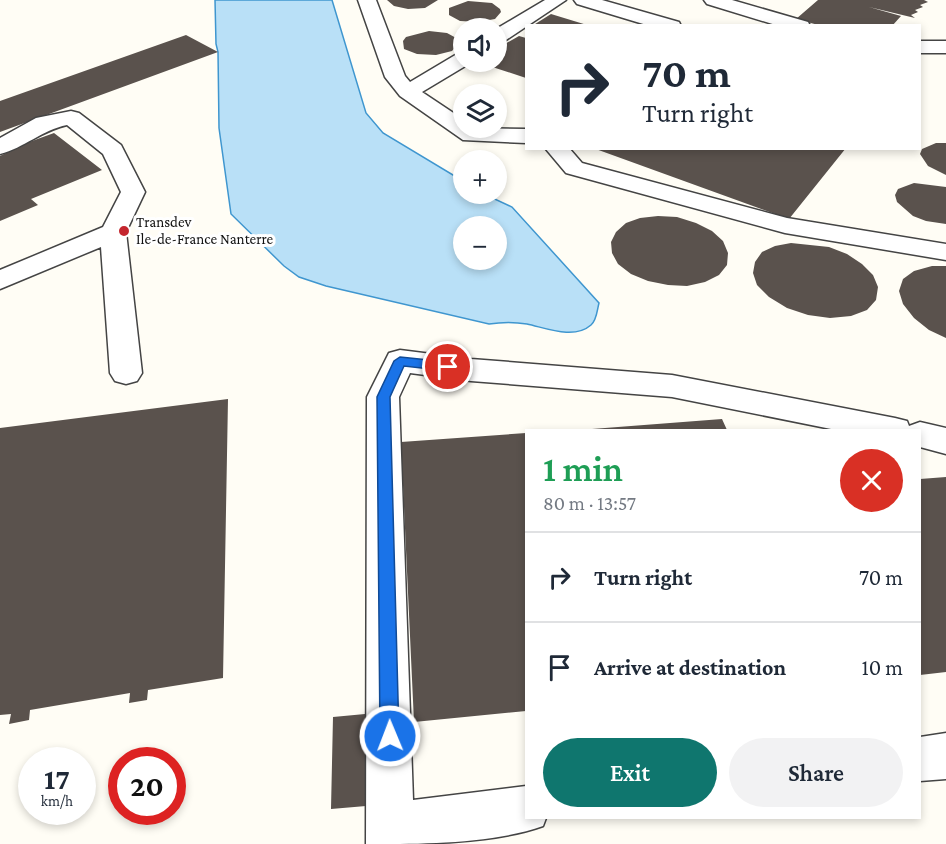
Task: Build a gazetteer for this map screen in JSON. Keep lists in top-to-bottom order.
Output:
{
  "places": ["Transdev Ile-de-France Nanterre"],
  "page": {
    "map_buttons": ["+", "−"],
    "turn": ["70 m", "Turn right"],
    "heading": ["1 min", "80 m · 13:57"],
    "list": [
      {
        "name": "Turn right",
        "value": "70 m"
      },
      {
        "name": "Arrive at destination",
        "value": "10 m"
      }
    ],
    "buttons": ["Exit", "Share"],
    "speed": "17 km/h",
    "limit": "20"
  }
}
